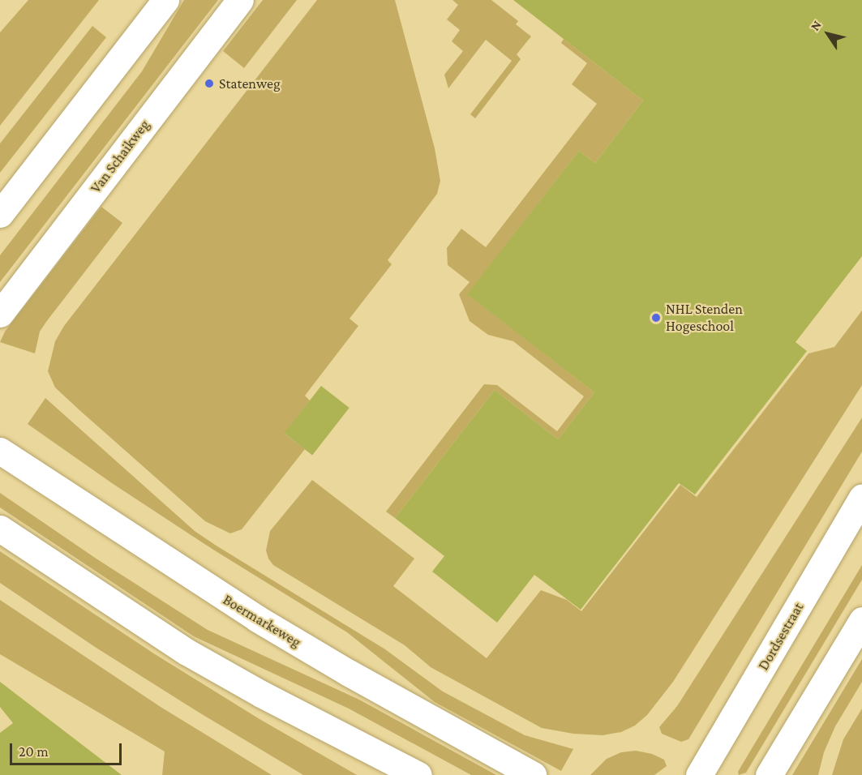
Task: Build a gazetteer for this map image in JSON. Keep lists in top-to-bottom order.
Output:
{
  "streets": {
    "street": ["Van Schaikweg", "Boermarkeweg", "Dordsestraat"]
  },
  "places": ["Statenweg", "NHL Stenden Hogeschool"],
  "scale_bar": "20 m",
  "north": "top left"
}
